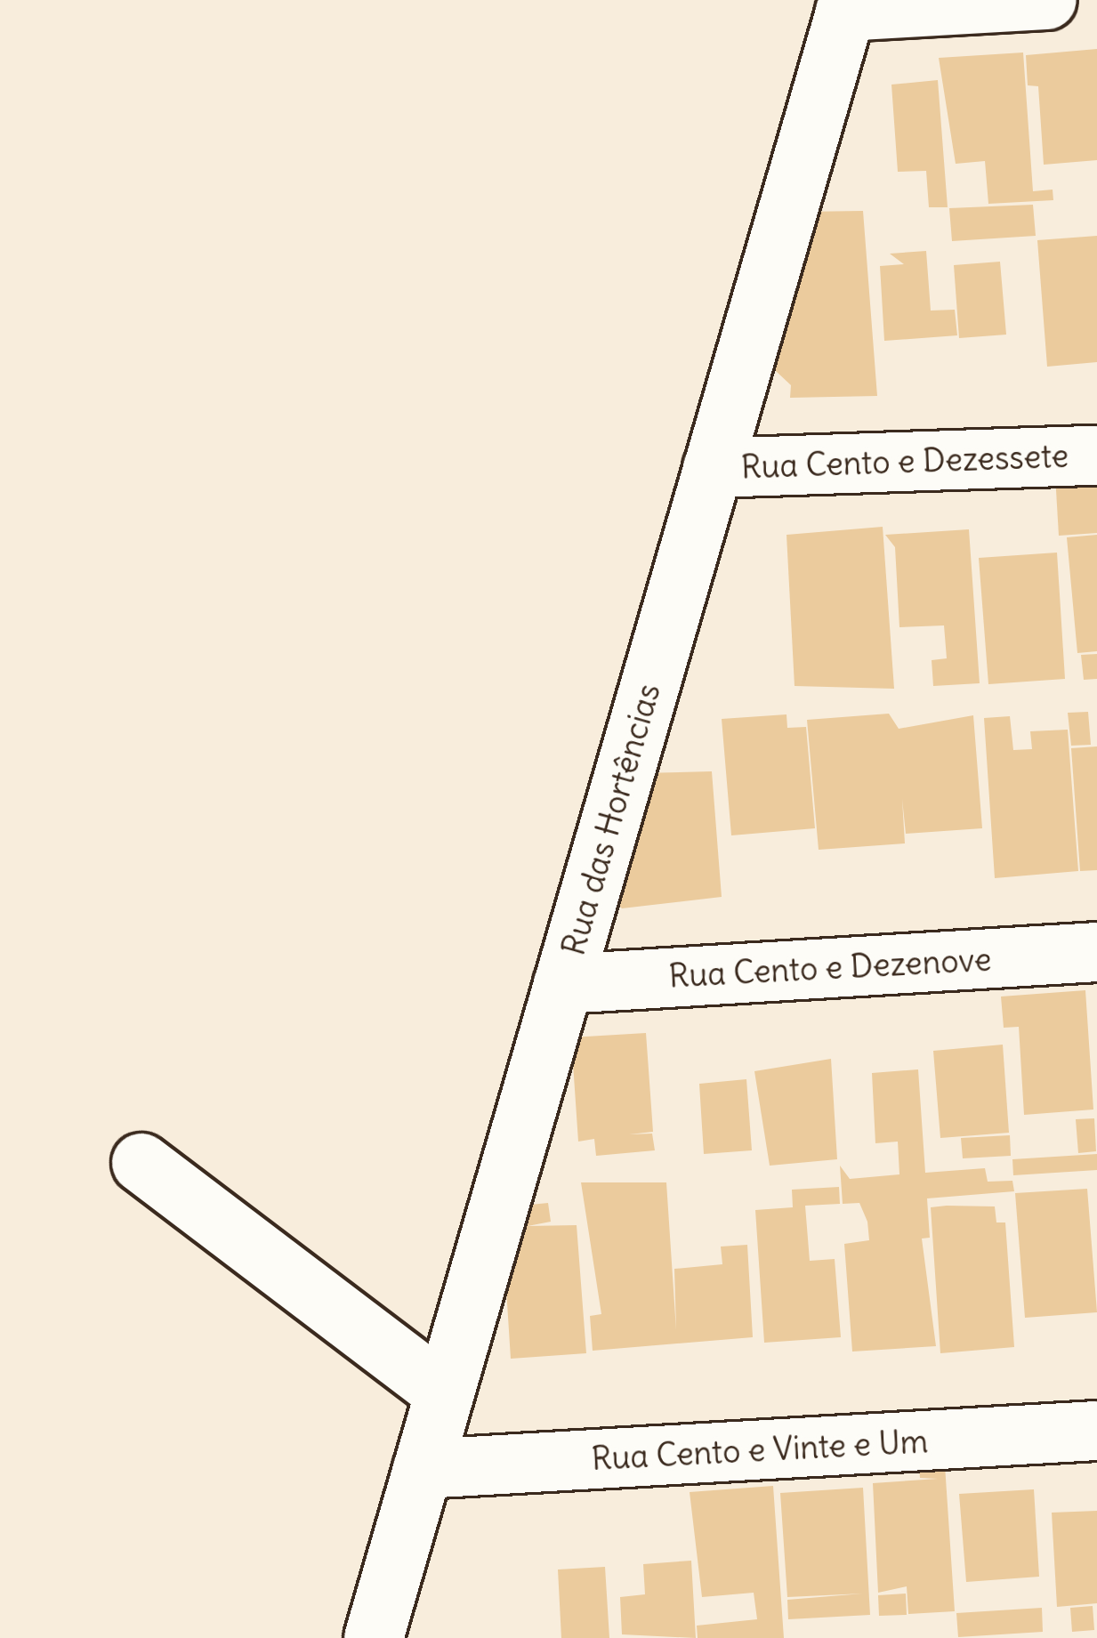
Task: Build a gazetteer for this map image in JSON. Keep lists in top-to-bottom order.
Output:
{
  "streets": {
    "street": [
      "Rua Cento e Dezessete",
      "Rua das Hortências",
      "Rua Cento e Dezenove",
      "Rua Cento e Vinte e Um"
    ]
  },
  "crossings": [
    ["Rua Cento e Dezessete", "Rua das Hortências"],
    ["Rua das Hortências", "Rua Cento e Dezenove"],
    ["Rua das Hortências", "Rua Cento e Vinte e Um"]
  ]
}
